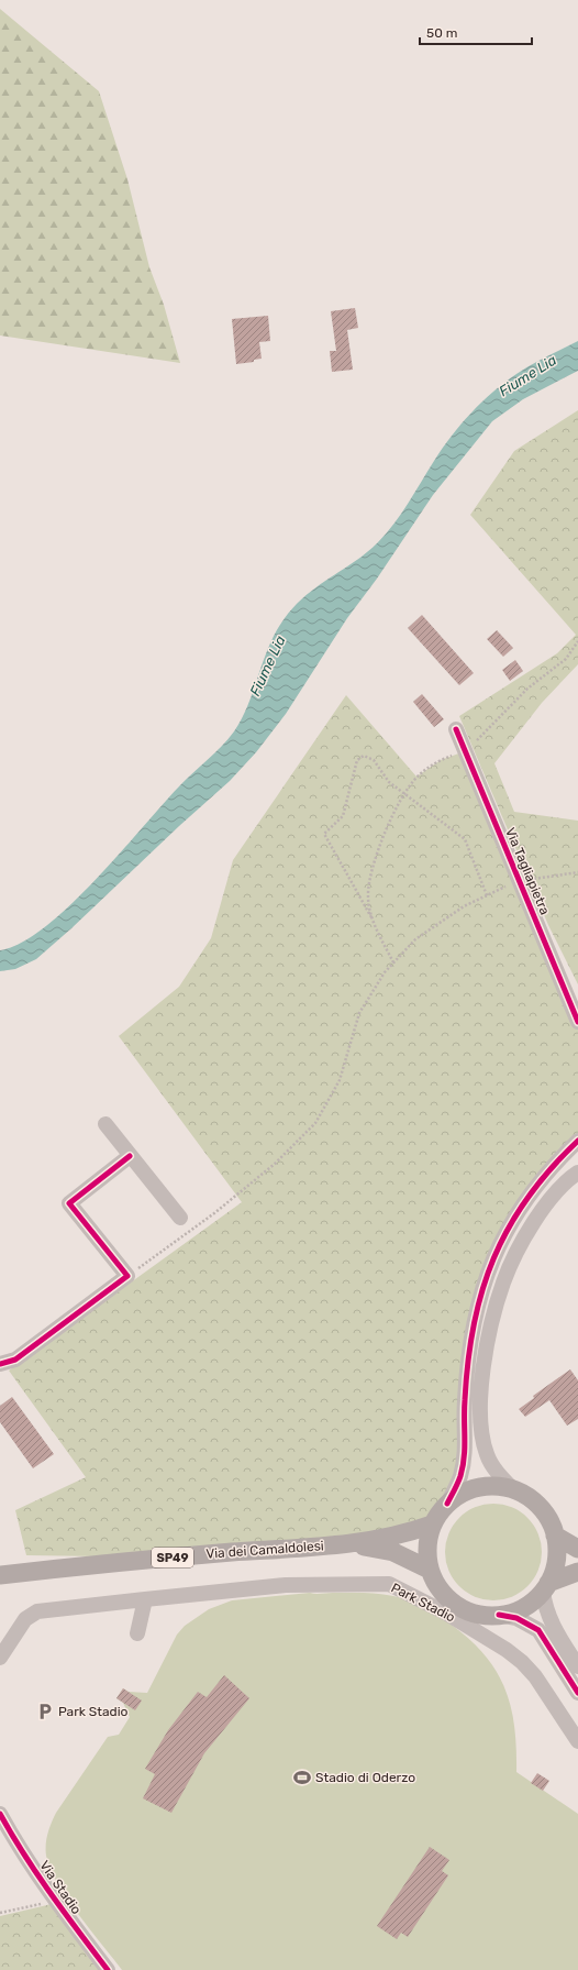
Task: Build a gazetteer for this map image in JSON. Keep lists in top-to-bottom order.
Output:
{
  "streets": {
    "main road": ["Via dei Camaldolesi", "SP49"],
    "street": ["Via Tagliapietra", "Park Stadio", "Via Stadio"]
  },
  "water": ["Fiume Lia"],
  "places": {
    "parking": ["Park Stadio"],
    "sports": ["Stadio di Oderzo"]
  },
  "scale_bar": "50 m"
}
